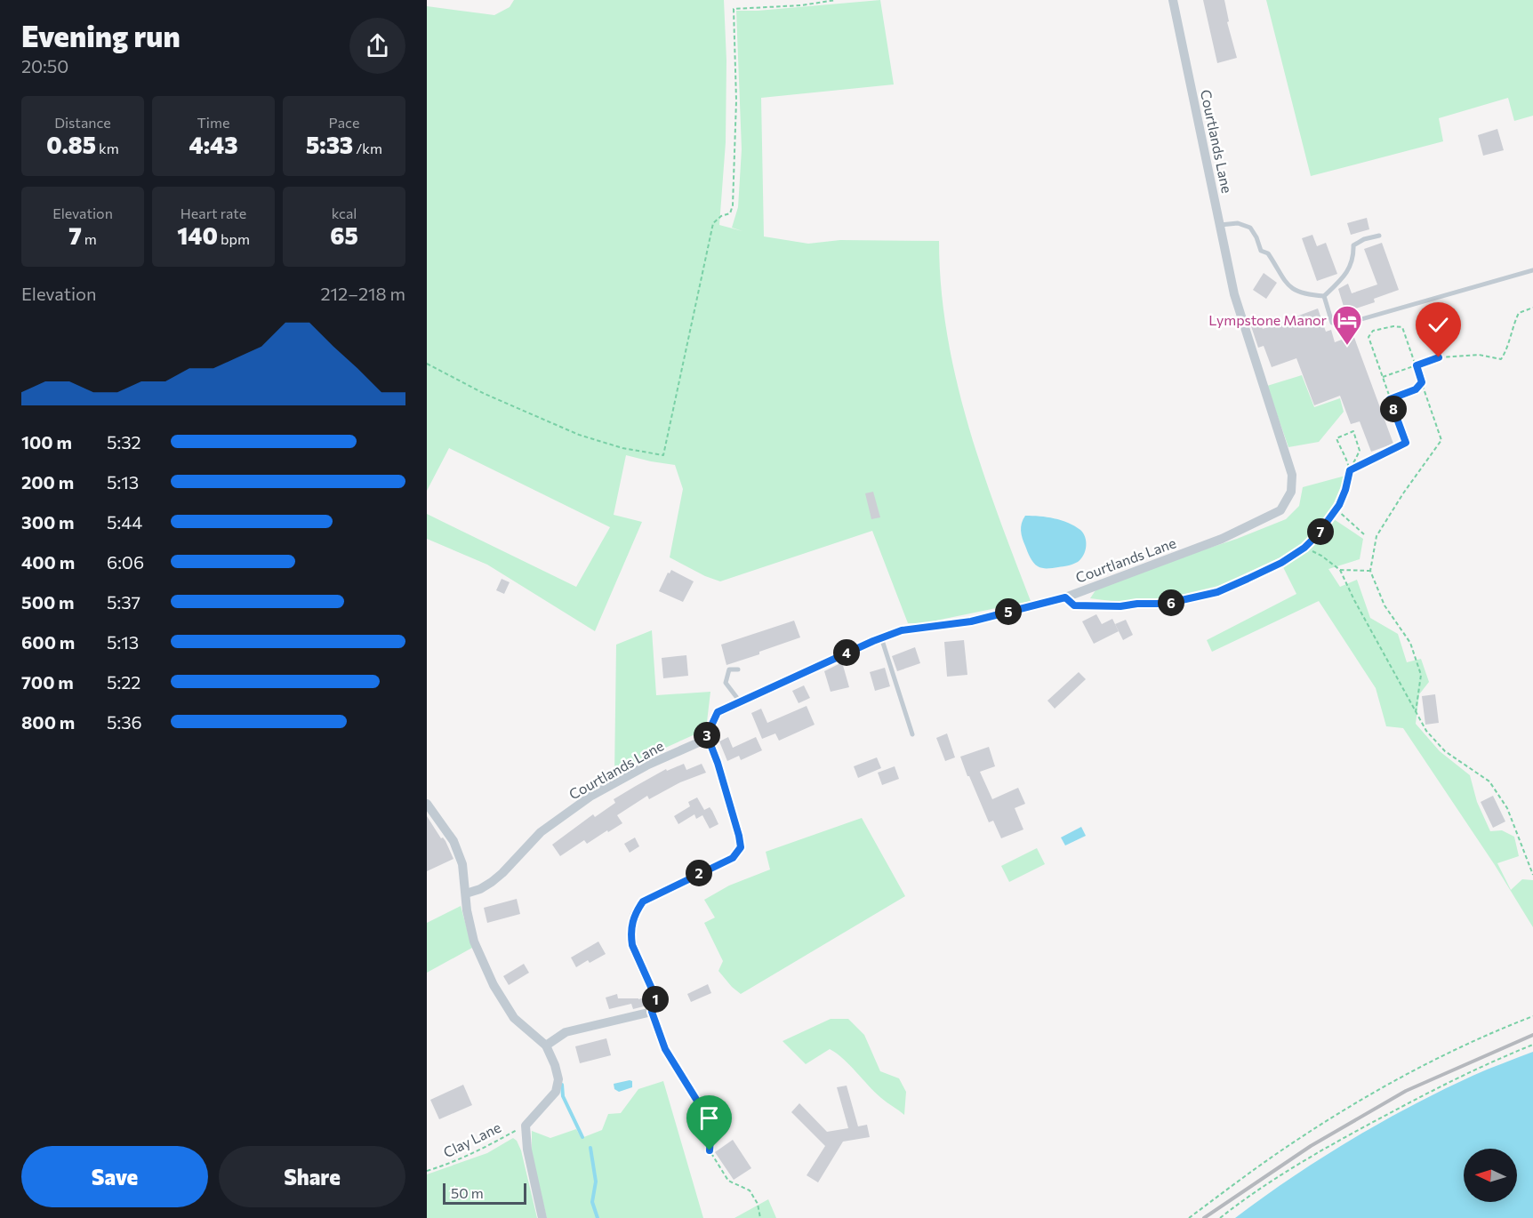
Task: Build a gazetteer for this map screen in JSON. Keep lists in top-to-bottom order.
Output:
{
  "streets": {
    "street": ["Courtlands Lane"],
    "path": ["Clay Lane"]
  },
  "places": {
    "hotel": ["Lympstone Manor"]
  },
  "scale_bar": "50 m",
  "north": "left",
  "page": {
    "heading": ["Evening run", "20:50"],
    "stats": [
      ["Distance", "0.85 km"],
      ["Time", "4:43"],
      ["Pace", "5:33 /km"],
      ["Elevation", "7 m"],
      ["Heart rate", "140 bpm"],
      ["kcal", "65"]
    ],
    "chart": ["Elevation", "212–218 m"],
    "pins": [
      "8",
      "7",
      "6",
      "5",
      "4",
      "3",
      "2",
      "1"
    ],
    "list": [
      {
        "name": "100 m",
        "note": "5:32"
      },
      {
        "name": "200 m",
        "note": "5:13"
      },
      {
        "name": "300 m",
        "note": "5:44"
      },
      {
        "name": "400 m",
        "note": "6:06"
      },
      {
        "name": "500 m",
        "note": "5:37"
      },
      {
        "name": "600 m",
        "note": "5:13"
      },
      {
        "name": "700 m",
        "note": "5:22"
      },
      {
        "name": "800 m",
        "note": "5:36"
      }
    ],
    "buttons": ["Save", "Share"],
    "scale": "50 m"
  }
}
